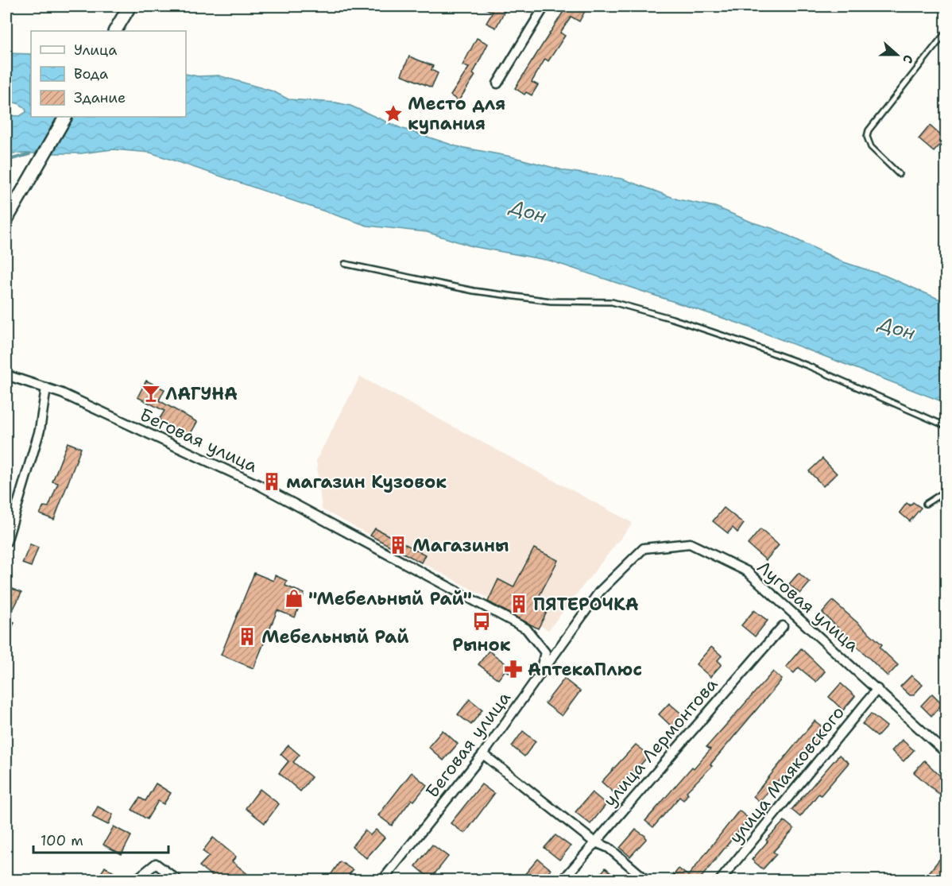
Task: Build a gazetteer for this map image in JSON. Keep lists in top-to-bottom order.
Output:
{
  "streets": {
    "street": [
      "Беговая улица",
      "Луговая улица",
      "улица Лермонтова",
      "улица Маяковского"
    ]
  },
  "crossings": [
    ["Беговая улица", "Луговая улица"],
    ["Луговая улица", "улица Маяковского"]
  ],
  "water": ["Дон"],
  "places": {
    "place": ["Место для купания"],
    "bar": ["ЛАГУНА"],
    "building": [
      "магазин Кузовок",
      "Магазины",
      "ПЯТЕРОЧКА",
      "Мебельный Рай"
    ],
    "shop": ["\"Мебельный Рай\""],
    "bus stop": ["Рынок"],
    "pharmacy": ["АптекаПлюс"]
  },
  "legend": ["Улица", "Вода", "Здание"],
  "scale_bar": "100 m",
  "north": "right"
}
